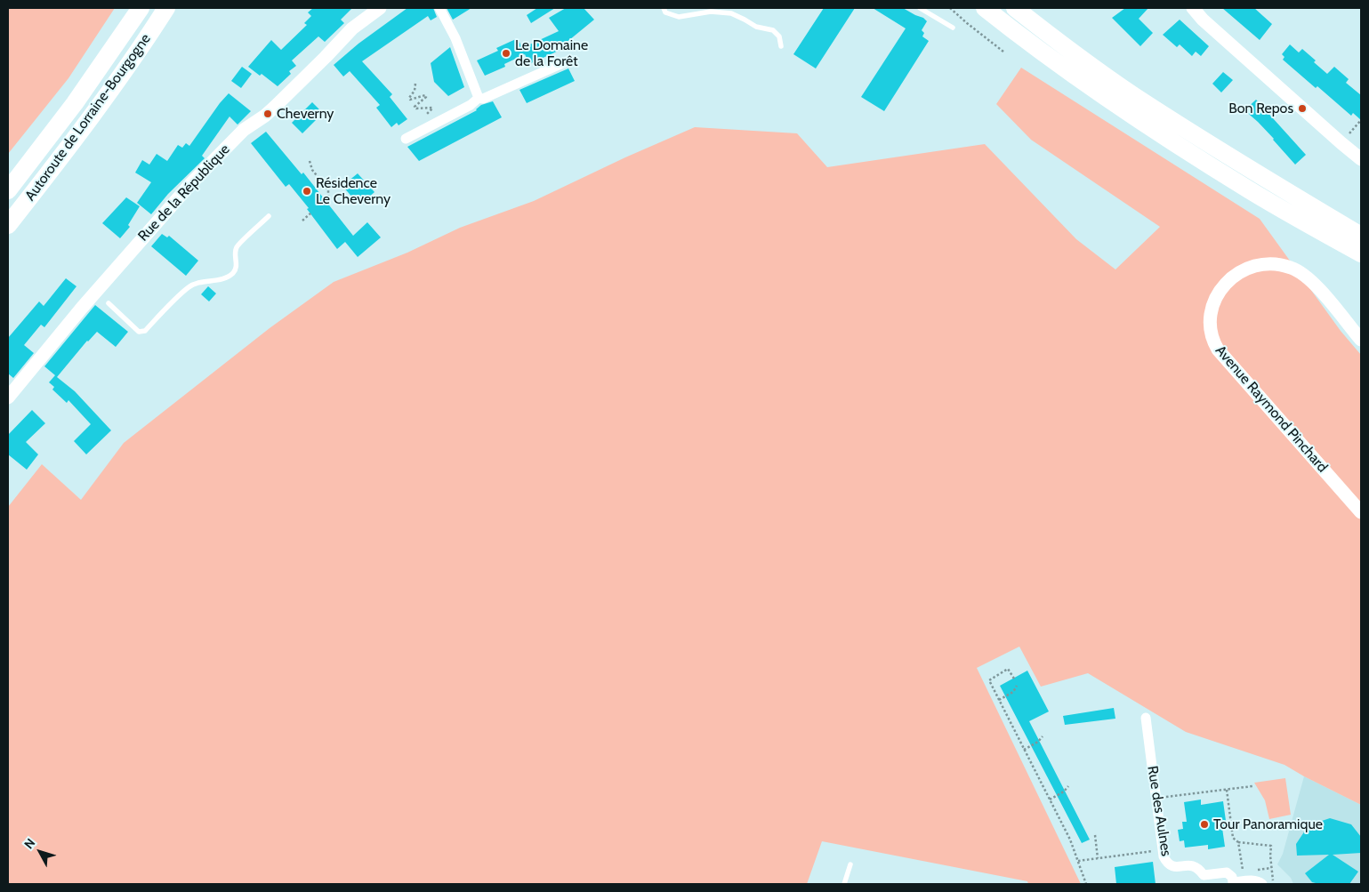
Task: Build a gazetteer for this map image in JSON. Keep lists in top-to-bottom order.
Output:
{
  "streets": {
    "highway": ["Autoroute de Lorraine-Bourgogne"],
    "street": ["Rue de la République", "Avenue Raymond Pinchard", "Rue des Aulnes"]
  },
  "places": [
    "Le Domaine de la Forêt",
    "Bon Repos",
    "Cheverny",
    "Résidence Le Cheverny",
    "Tour Panoramique"
  ],
  "north": "top left"
}
